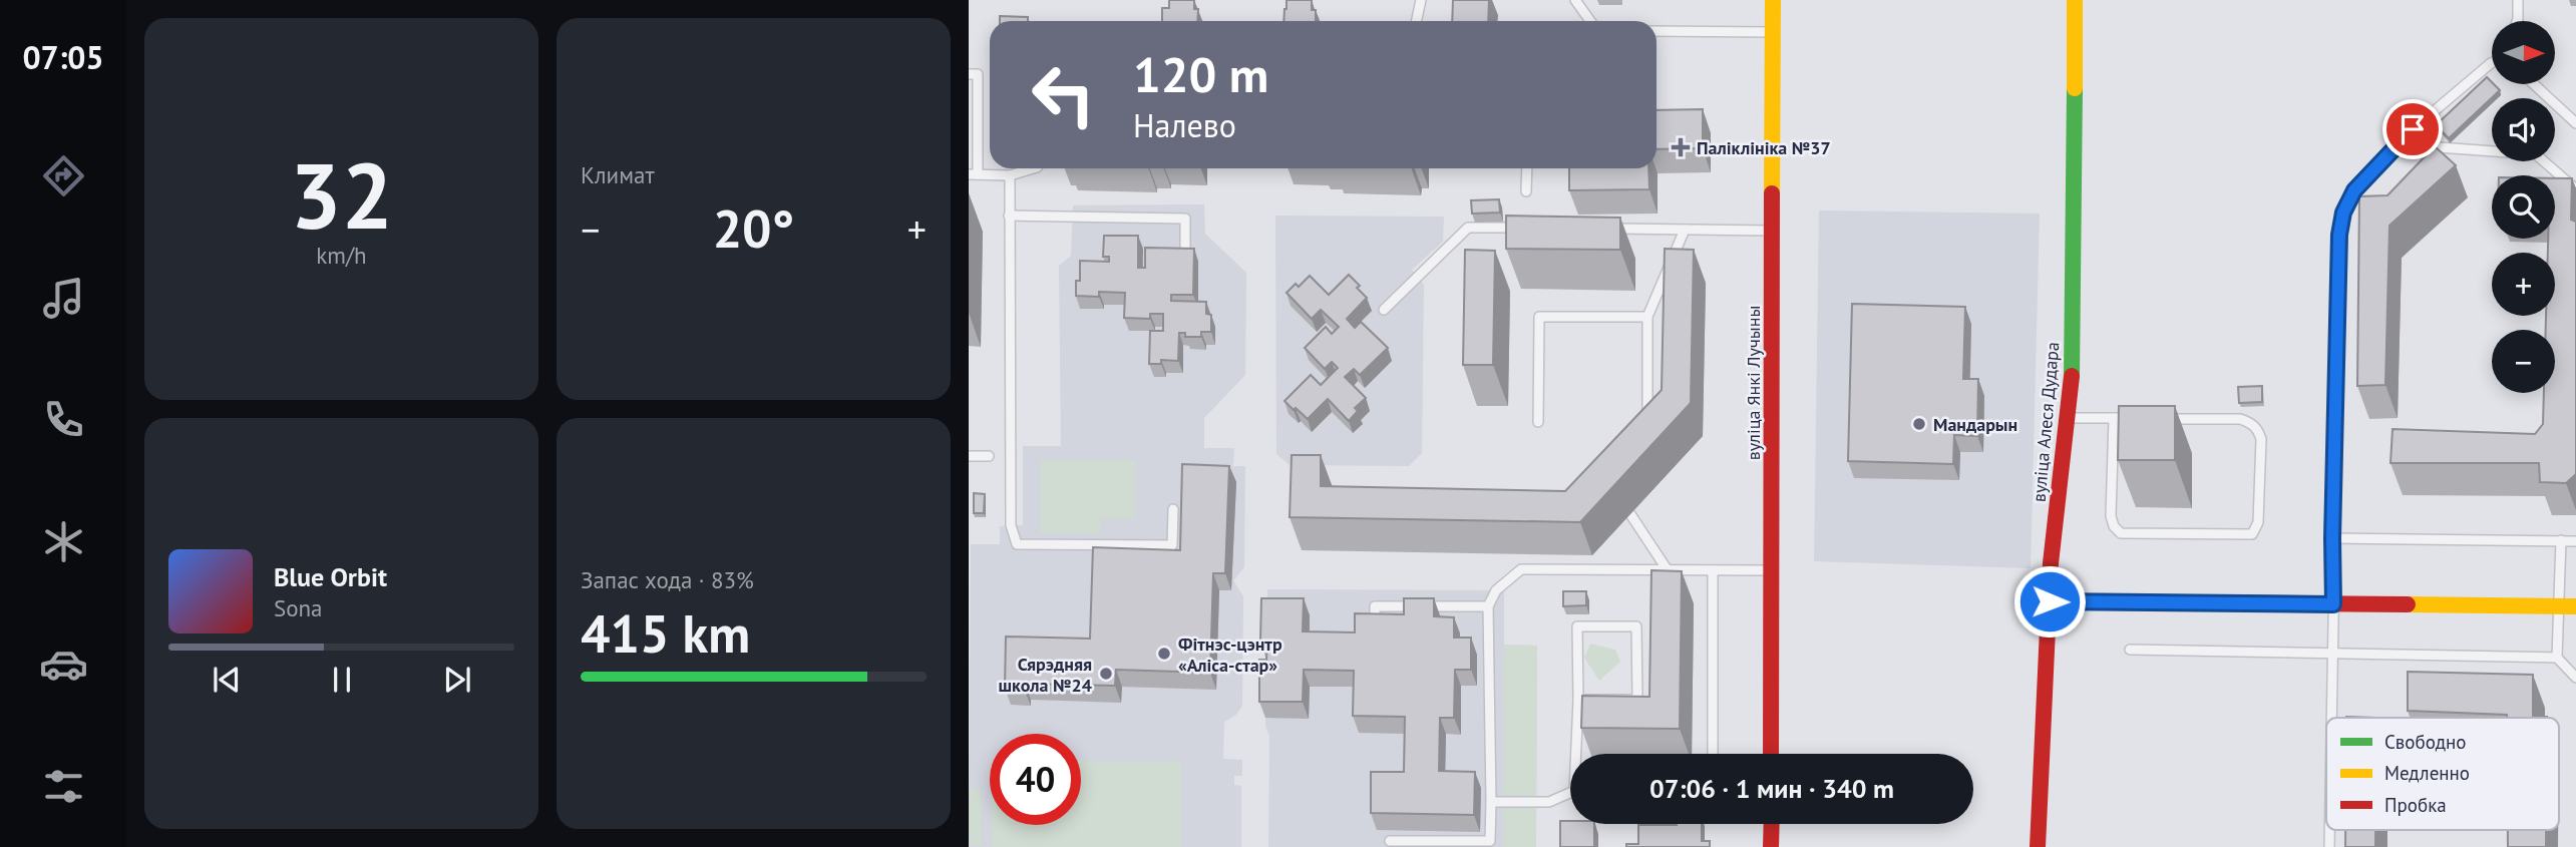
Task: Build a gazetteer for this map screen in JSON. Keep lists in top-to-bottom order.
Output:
{
  "streets": {
    "street": ["вуліца Янкі Лучыны", "вуліца Алеся Дудара"]
  },
  "places": {
    "health": ["Паліклініка №37"],
    "other": ["Мандарын", "Фітнэс-цэнтр «Аліса-стар»", "Сярэдняя школа №24"]
  },
  "legend": ["Свободно", "Медленно", "Пробка"],
  "north": "right",
  "page": {
    "tabs": "07:05",
    "tile": [
      ["32", "km/h"],
      "Климат",
      ["Запас хода · 83%", "415 km"]
    ],
    "map_buttons": ["+", "−"],
    "turn": ["120 m", "Налево"],
    "heat": ["−", "20°", "+"],
    "song": ["Blue Orbit", "Sona"],
    "limit": "40",
    "trip": "07:06 · 1 мин · 340 m"
  }
}
